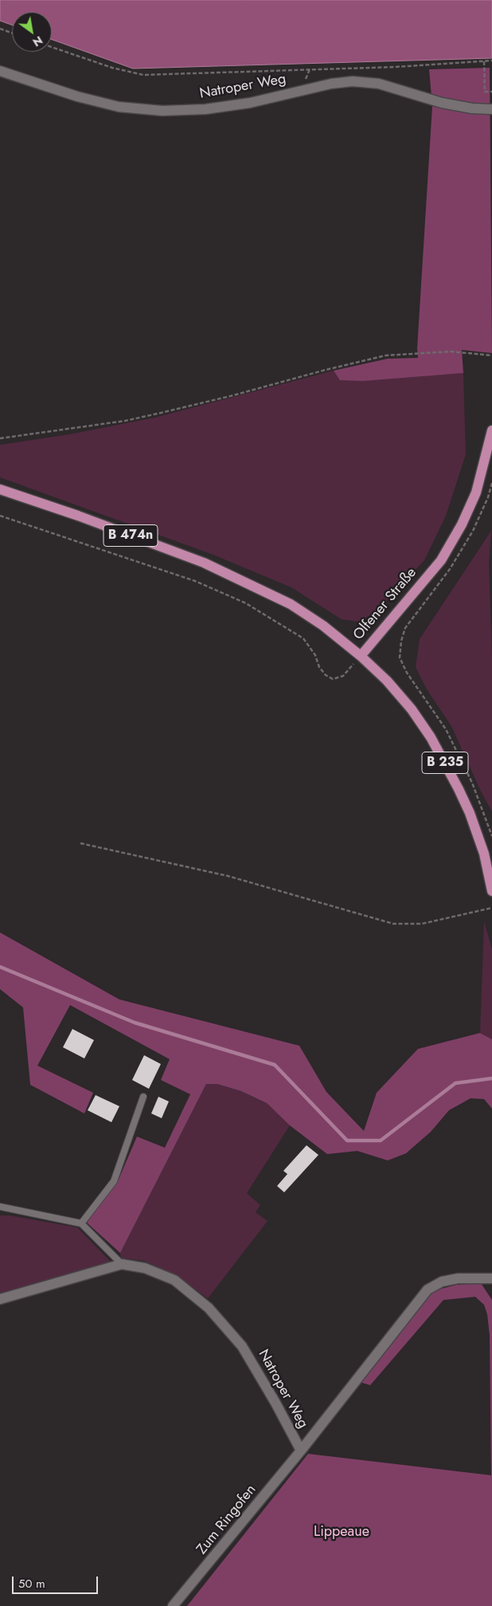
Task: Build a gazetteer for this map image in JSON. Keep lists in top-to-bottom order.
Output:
{
  "streets": {
    "main road": ["B 474n", "Olfener Straße", "B 235"],
    "street": ["Natroper Weg", "Zum Ringofen"]
  },
  "crossings": [
    ["Natroper Weg", "Zum Ringofen"],
    ["B 474n", "Olfener Straße"]
  ],
  "parks": ["Lippeaue"],
  "scale_bar": "50 m",
  "north": "bottom right"
}
